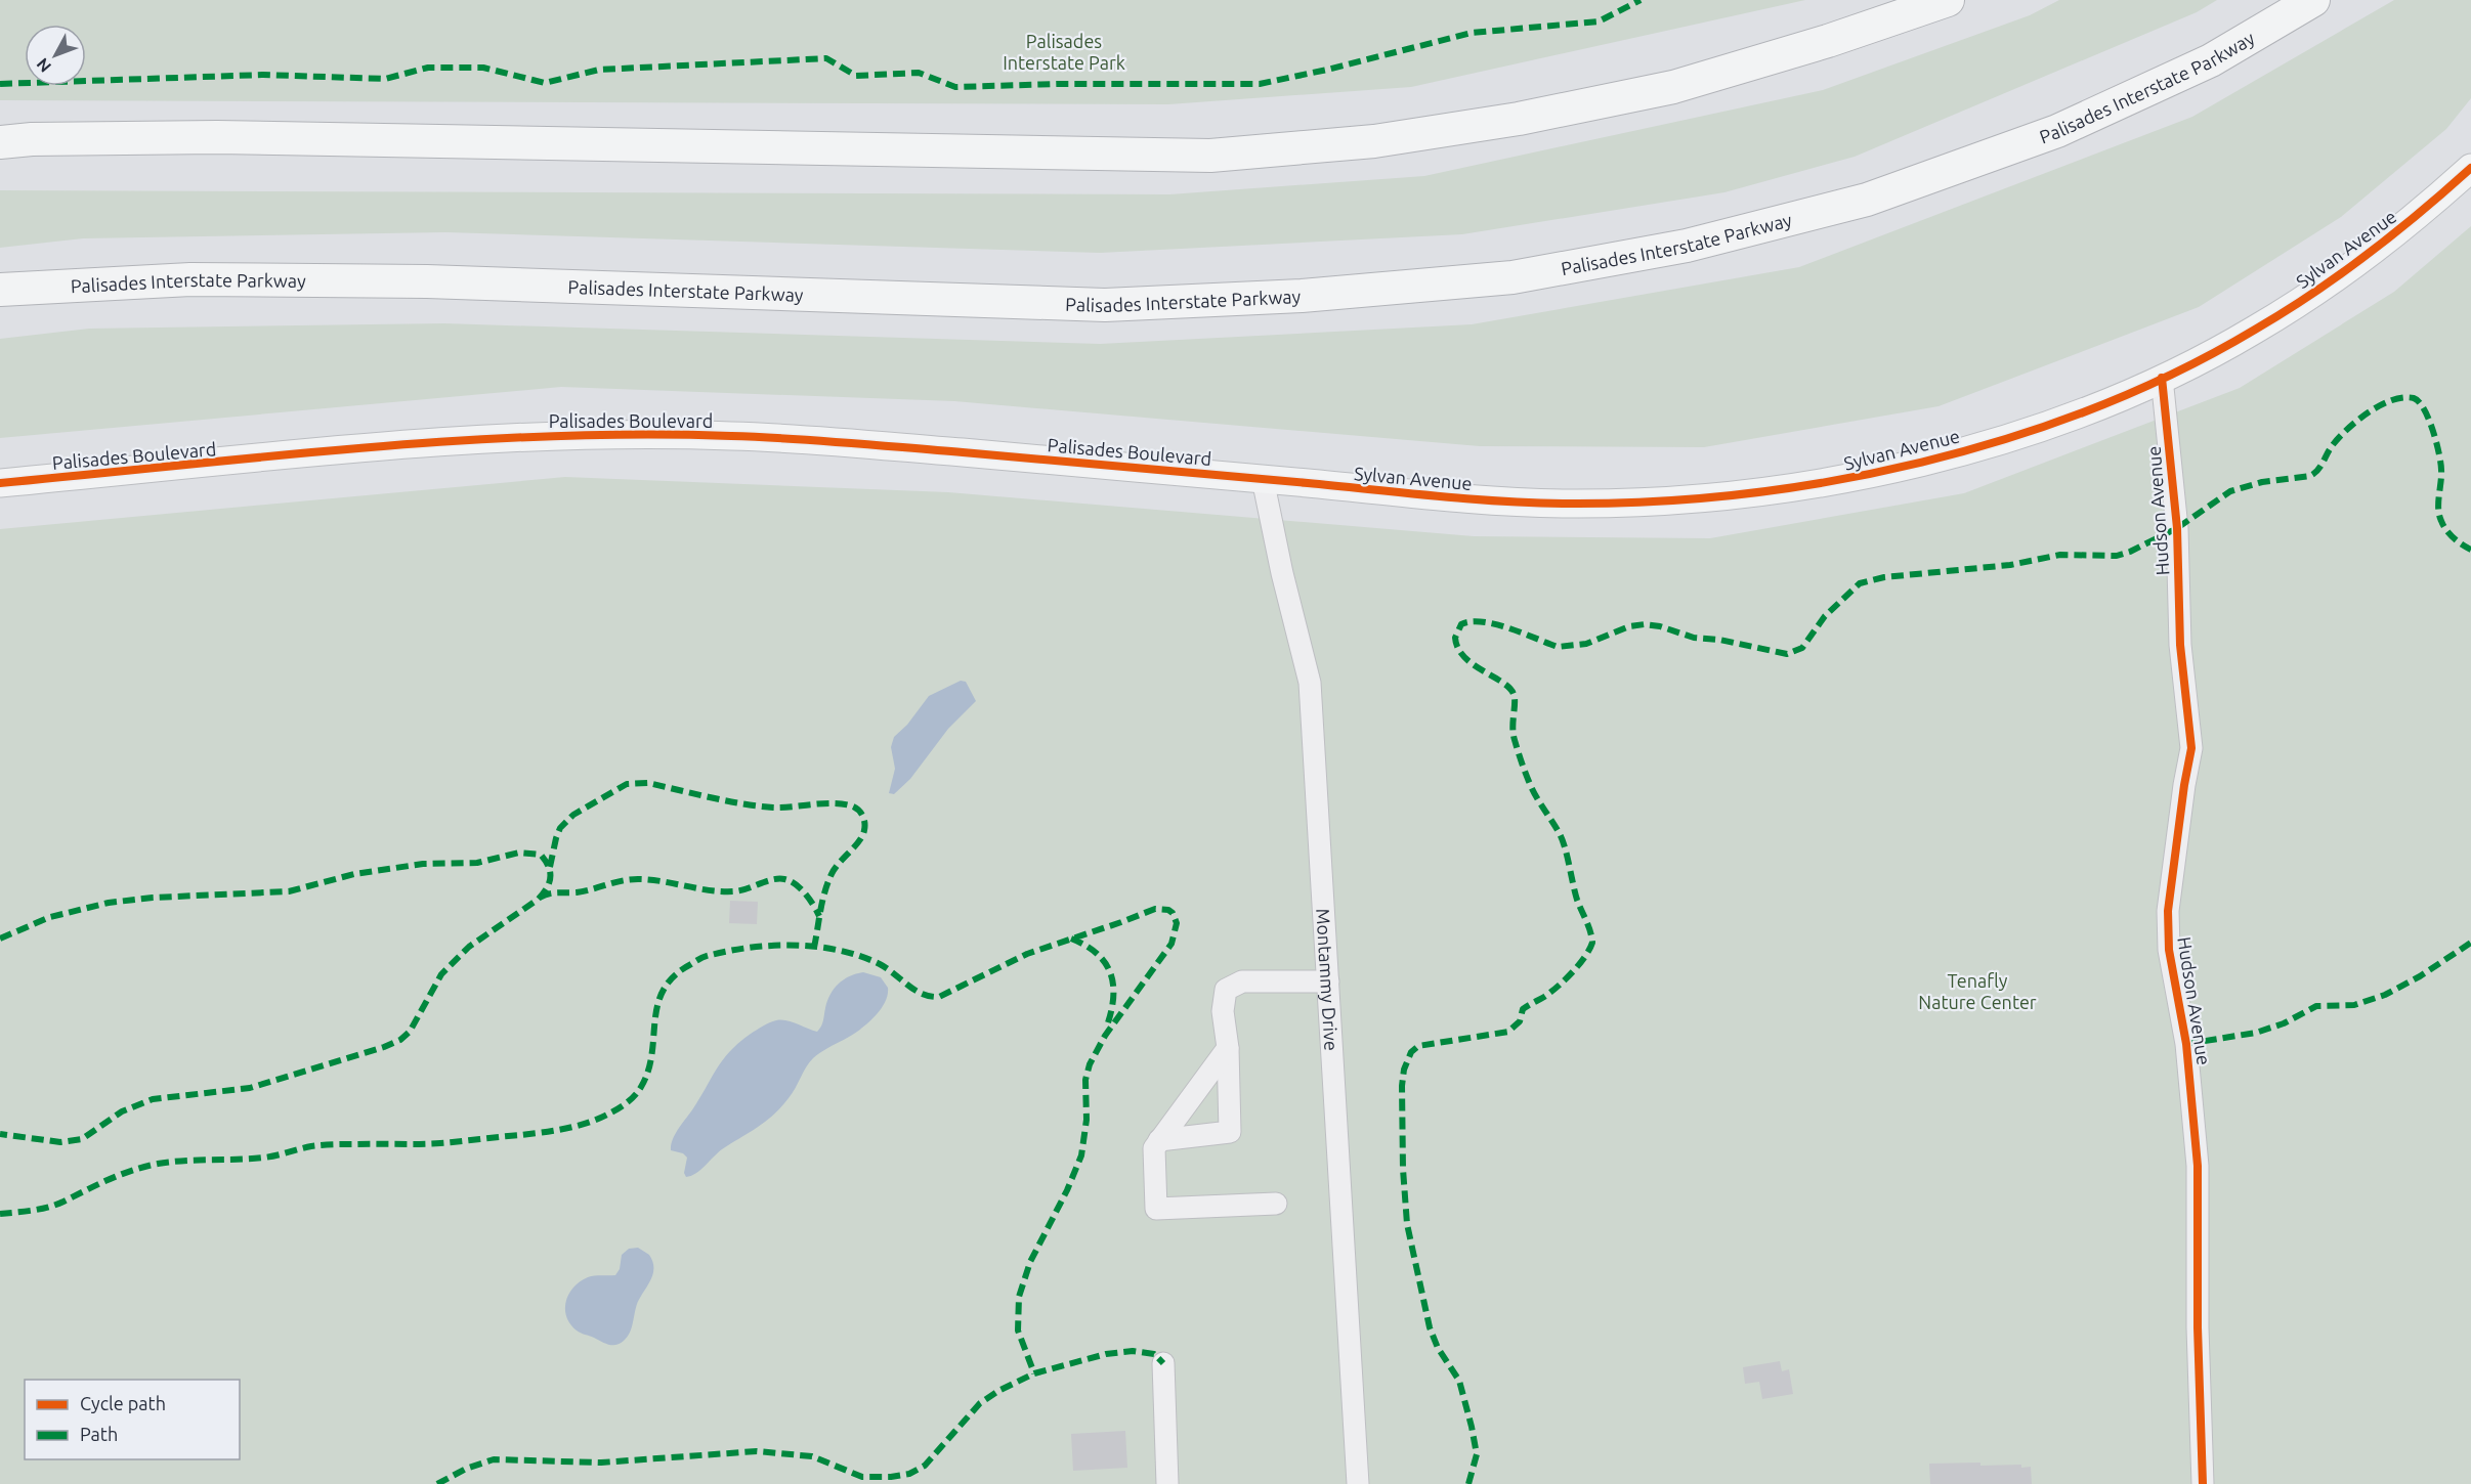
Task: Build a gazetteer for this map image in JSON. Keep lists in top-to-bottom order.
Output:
{
  "streets": {
    "highway": ["Palisades Interstate Parkway"],
    "main road": ["Sylvan Avenue", "Palisades Boulevard"],
    "street": ["Hudson Avenue", "Montammy Drive"]
  },
  "crossings": [
    ["Sylvan Avenue", "Palisades Boulevard"],
    ["Sylvan Avenue", "Hudson Avenue"],
    ["Sylvan Avenue", "Montammy Drive"],
    ["Palisades Boulevard", "Montammy Drive"]
  ],
  "parks": ["Palisades Interstate Park", "Tenafly Nature Center"],
  "legend": ["Cycle path", "Path"],
  "north": "bottom left"
}
